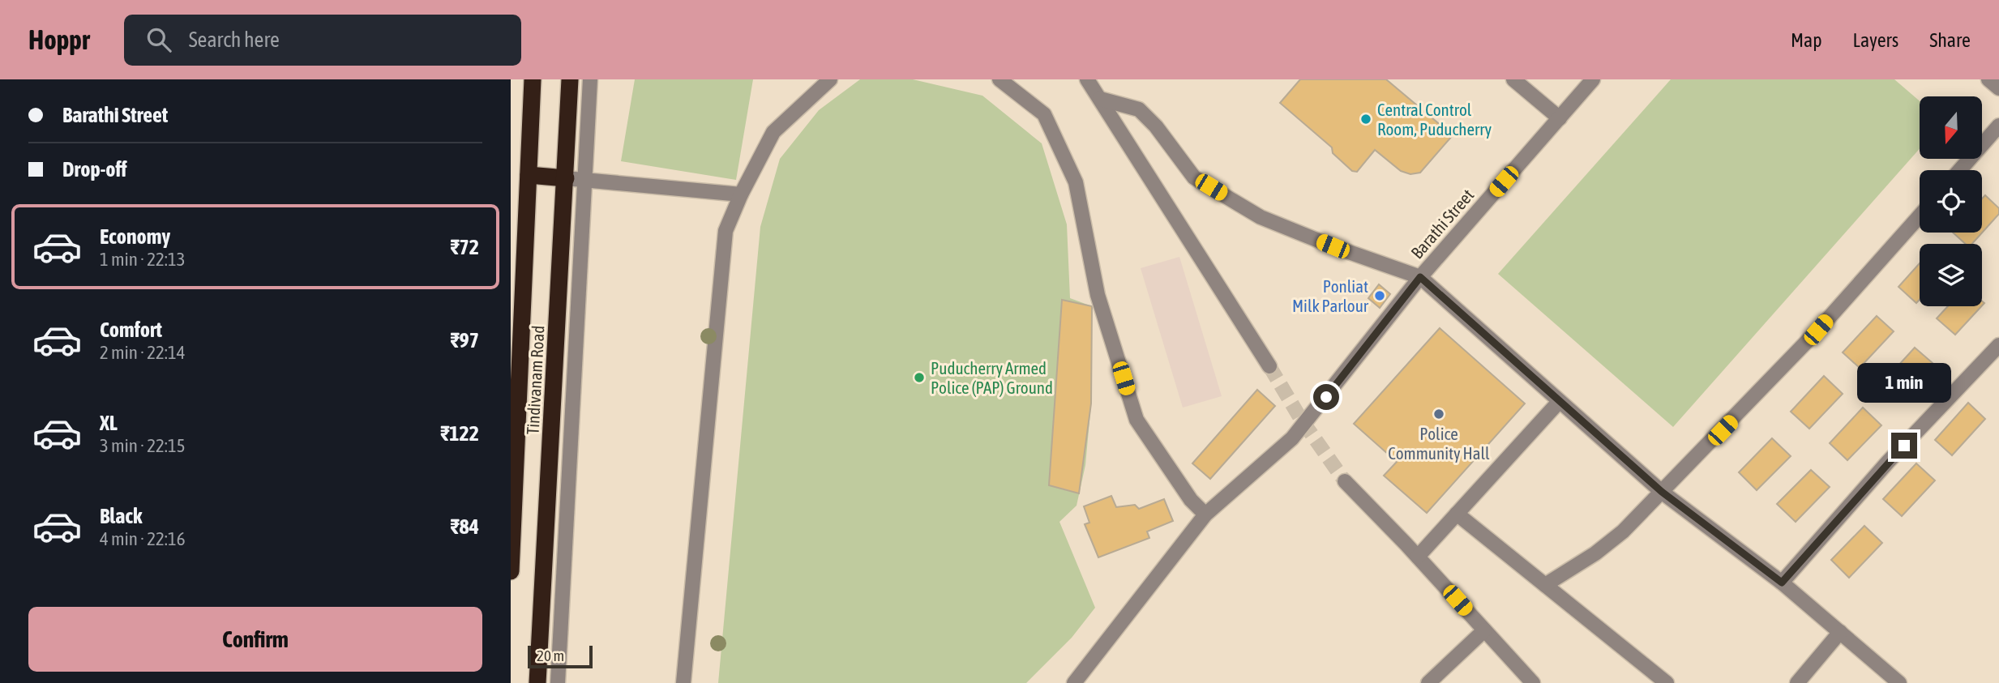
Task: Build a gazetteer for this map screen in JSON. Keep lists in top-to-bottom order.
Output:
{
  "streets": {
    "highway": ["Tindivanam Road"],
    "street": ["Barathi Street"]
  },
  "places": [
    "Central Control Room, Puducherry",
    "Ponliat Milk Parlour",
    "Puducherry Armed Police (PAP) Ground",
    "Police Community Hall"
  ],
  "scale_bar": "20 m",
  "north": "bottom",
  "page": {
    "header": "Hoppr",
    "search": "Search here",
    "nav": ["Map", "Layers", "Share"],
    "banner": ["Barathi Street", "Drop-off"],
    "list": [
      {
        "name": "Economy",
        "note": "1 min · 22:13",
        "value": "₹72"
      },
      {
        "name": "Comfort",
        "note": "2 min · 22:14",
        "value": "₹97"
      },
      {
        "name": "XL",
        "note": "3 min · 22:15",
        "value": "₹122"
      },
      {
        "name": "Black",
        "note": "4 min · 22:16",
        "value": "₹84"
      }
    ],
    "bubble": "1 min",
    "buttons": "Confirm",
    "scale": "20 m"
  }
}
